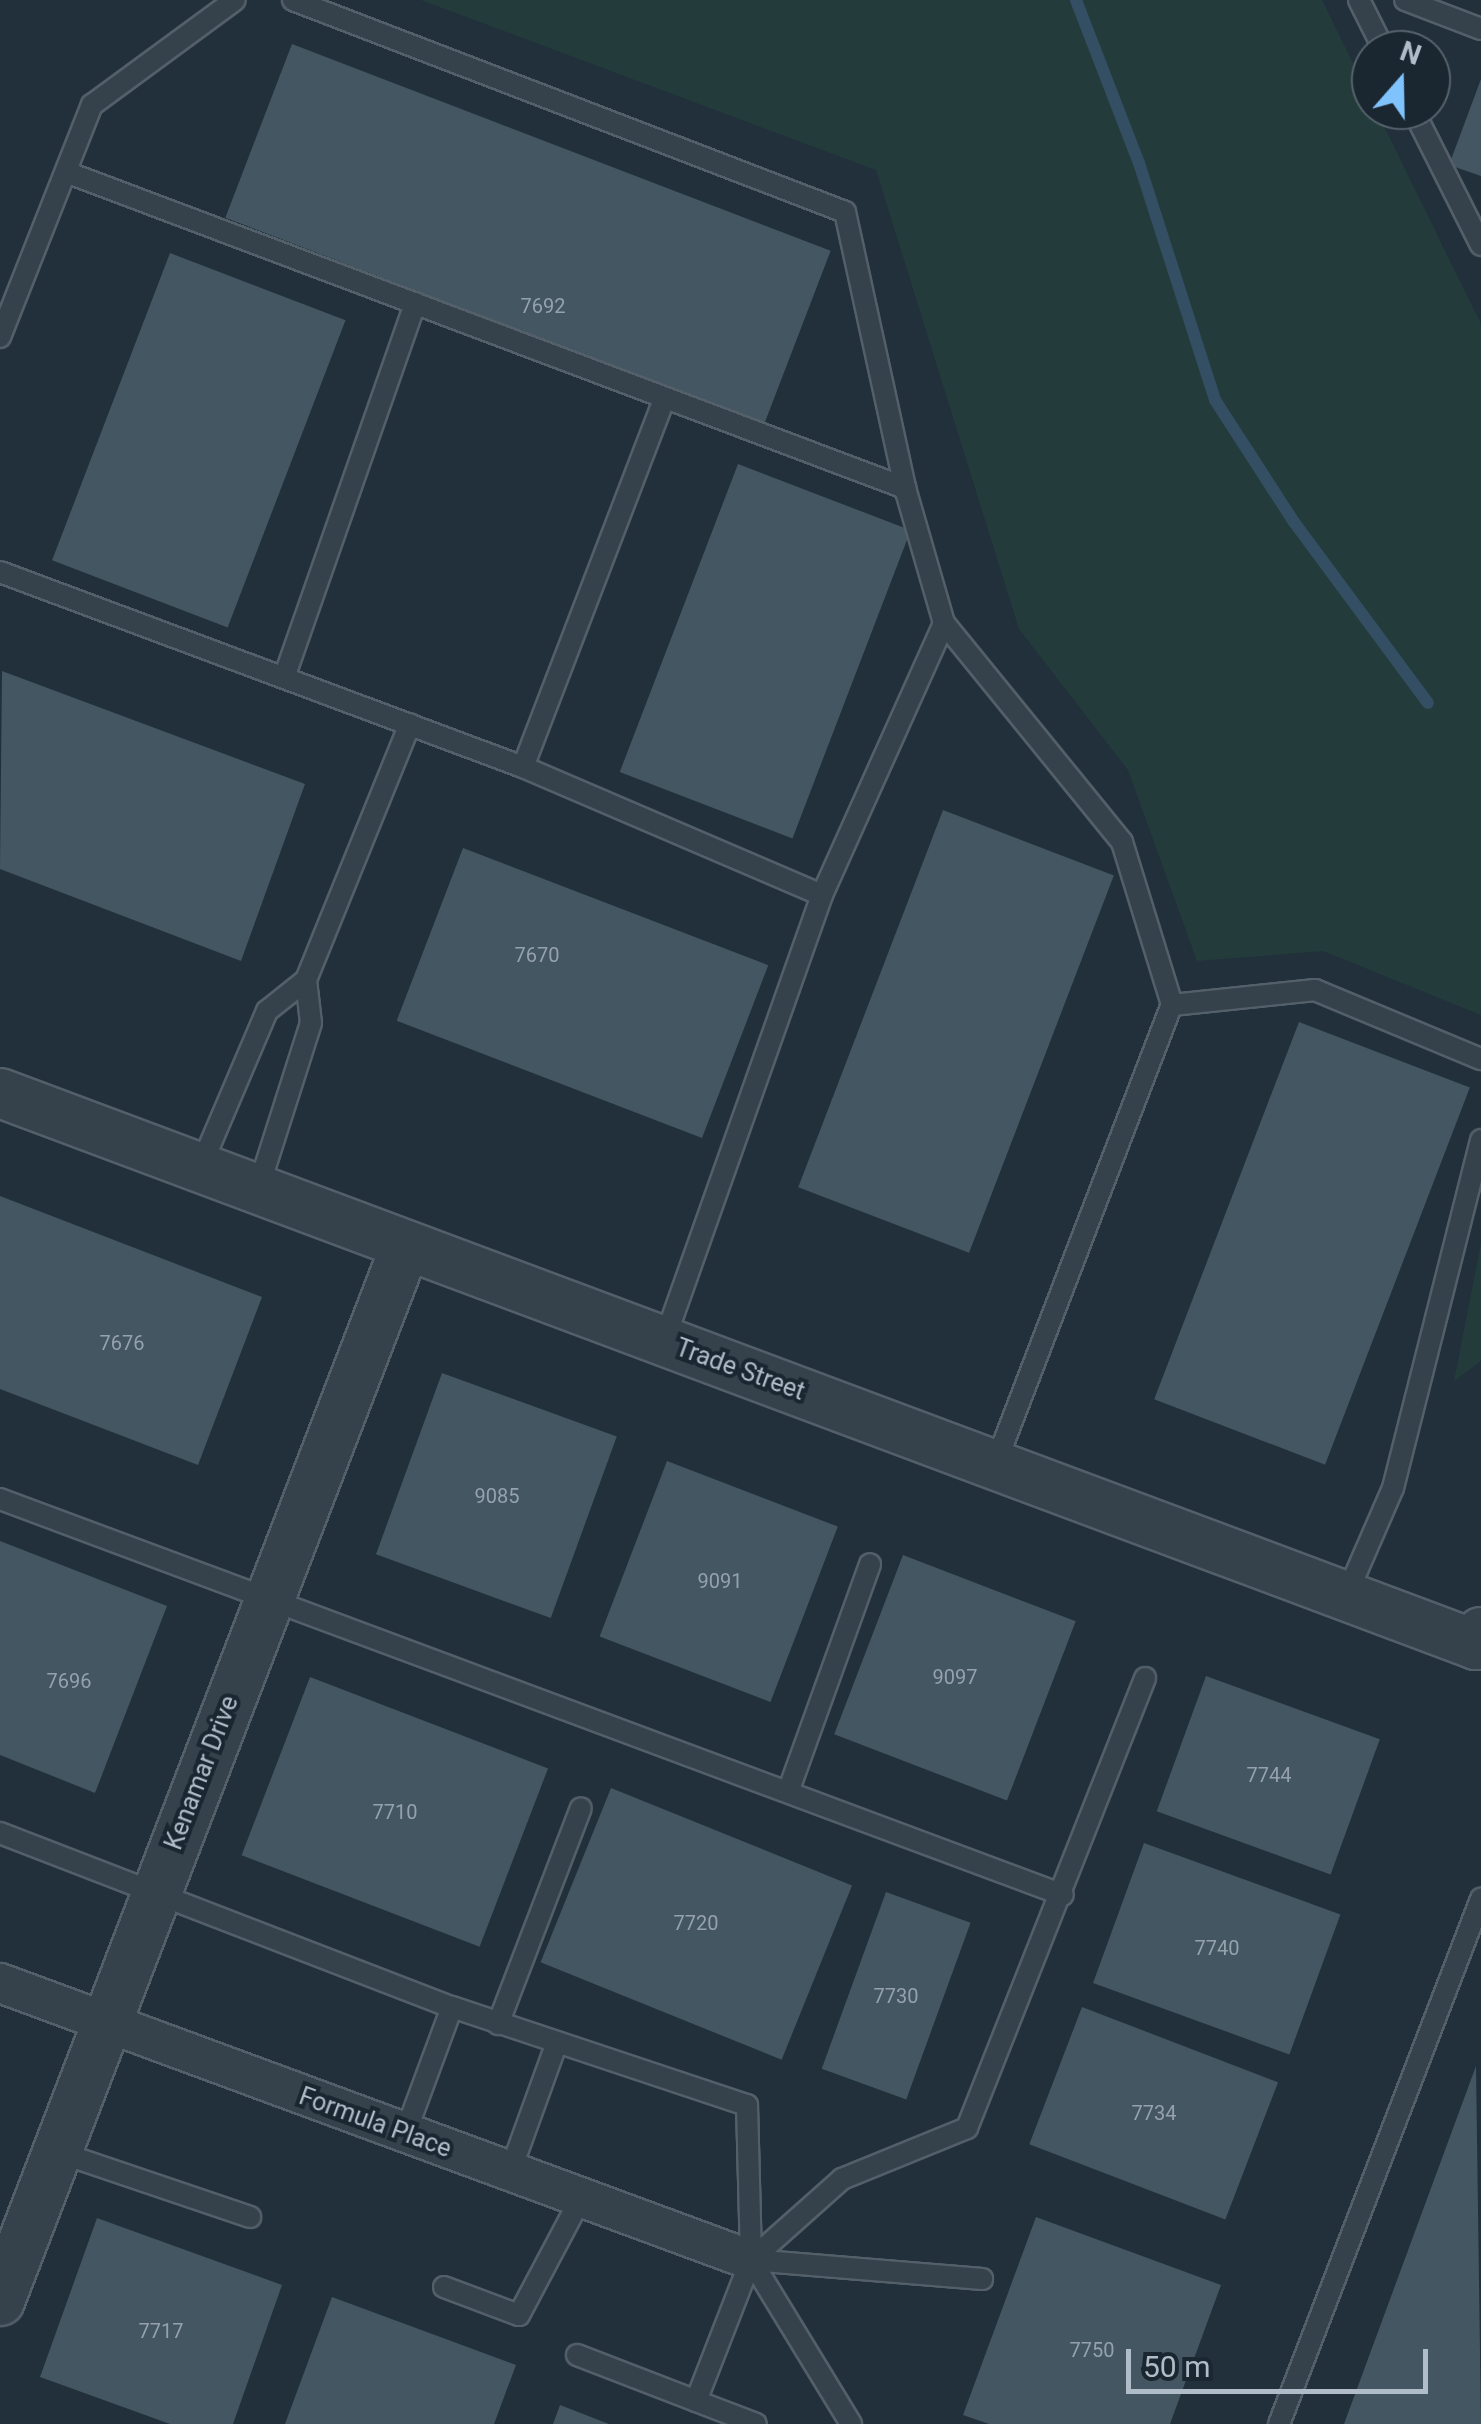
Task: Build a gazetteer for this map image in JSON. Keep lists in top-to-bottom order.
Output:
{
  "streets": {
    "street": ["Trade Street", "Kenamar Drive", "Formula Place"]
  },
  "crossings": [
    ["Trade Street", "Kenamar Drive"],
    ["Kenamar Drive", "Formula Place"]
  ],
  "house_numbers": [
    "7692",
    "7670",
    "7676",
    "9085",
    "9091",
    "9097",
    "7696",
    "7744",
    "7710",
    "7720",
    "7740",
    "7730",
    "7734",
    "7717",
    "7750"
  ],
  "scale_bar": "50 m",
  "north": "top"
}
